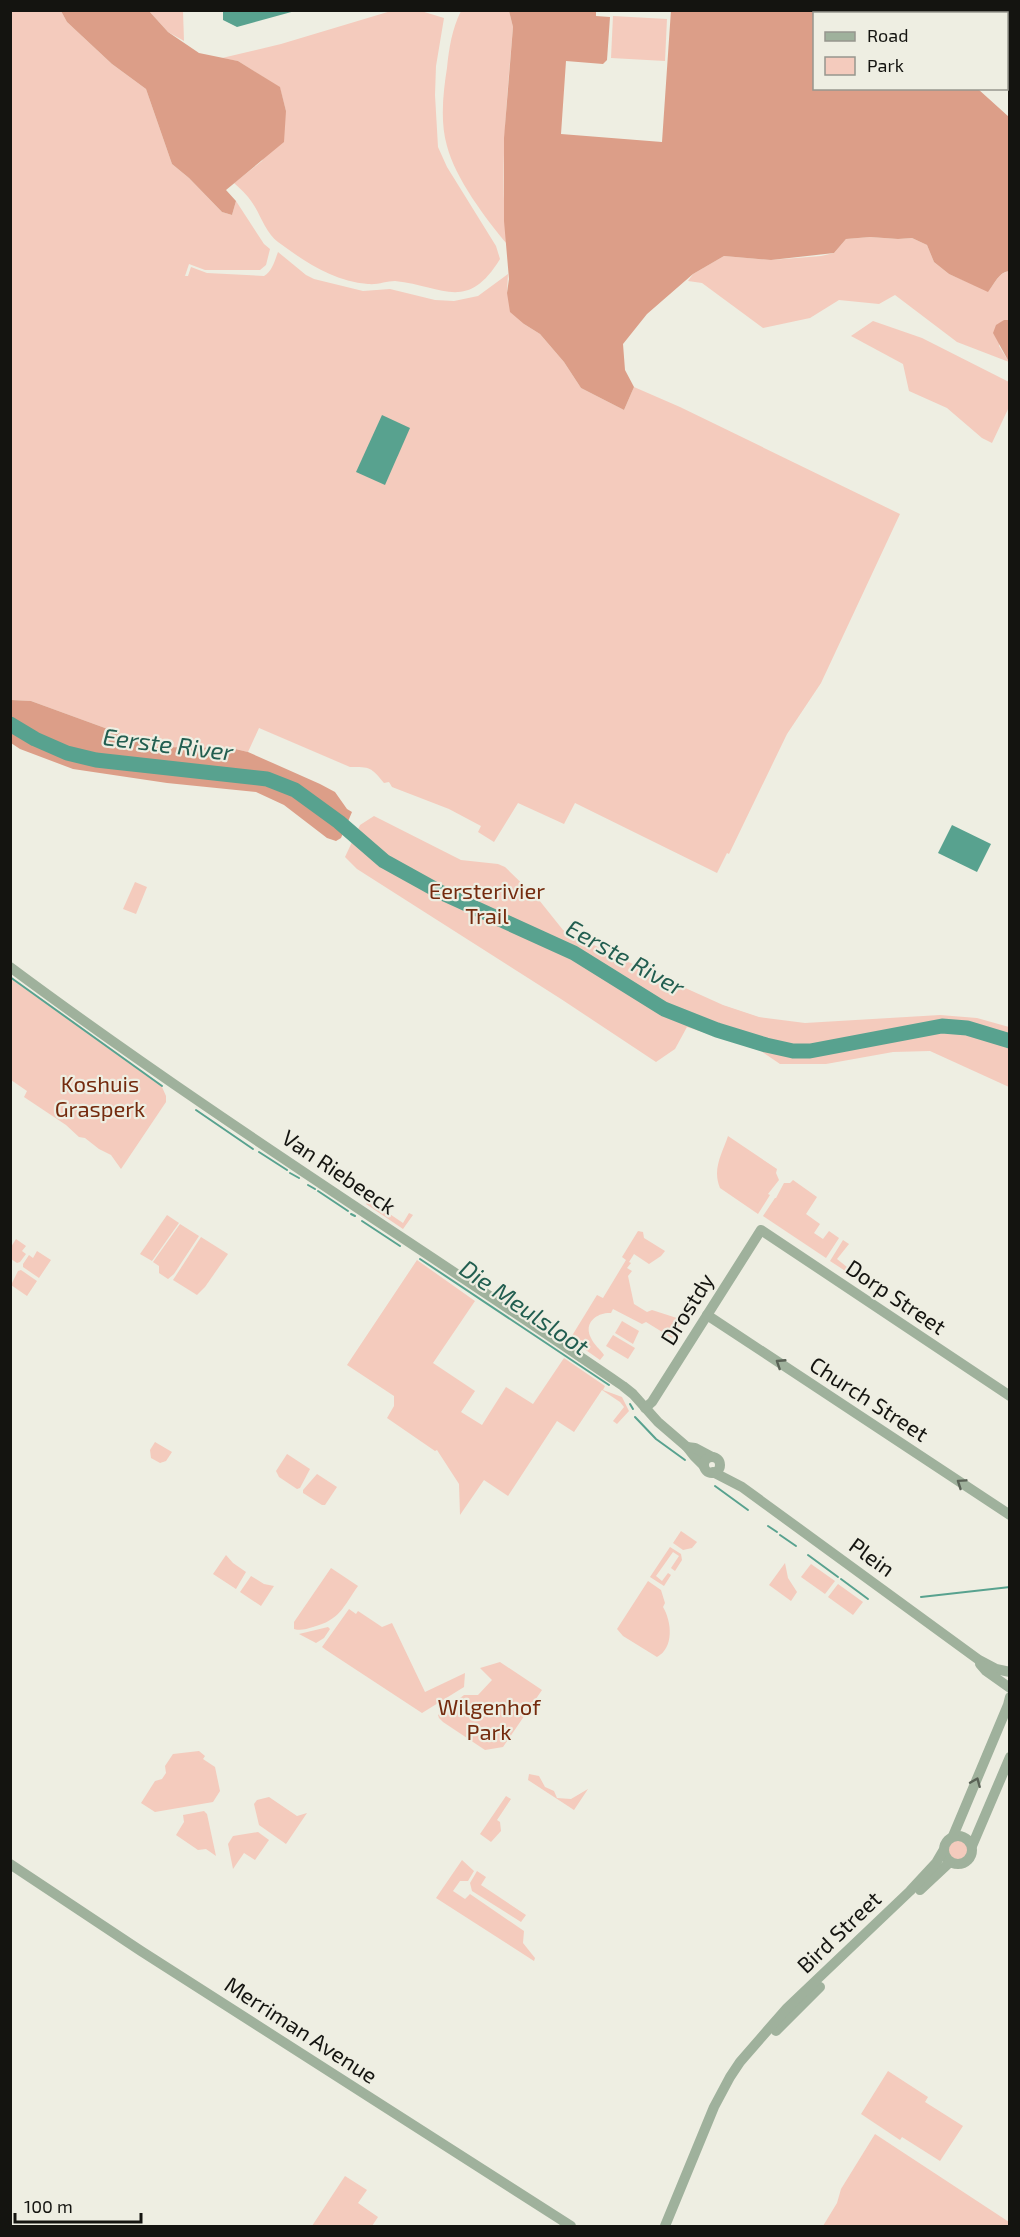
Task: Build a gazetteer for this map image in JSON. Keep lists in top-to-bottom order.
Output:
{
  "streets": {
    "street": [
      "Van Riebeeck",
      "Dorp Street",
      "Drostdy",
      "Church Street",
      "Plein",
      "Bird Street",
      "Merriman Avenue"
    ]
  },
  "crossings": [
    ["Van Riebeeck", "Drostdy"],
    ["Van Riebeeck", "Plein"],
    ["Dorp Street", "Drostdy"],
    ["Drostdy", "Church Street"],
    ["Drostdy", "Plein"]
  ],
  "one_way": ["Church Street"],
  "water": ["Eerste River", "Die Meulsloot"],
  "parks": ["Eersterivier Trail", "Koshuis Grasperk", "Wilgenhof Park"],
  "legend": ["Road", "Park"],
  "scale_bar": "100 m"
}
